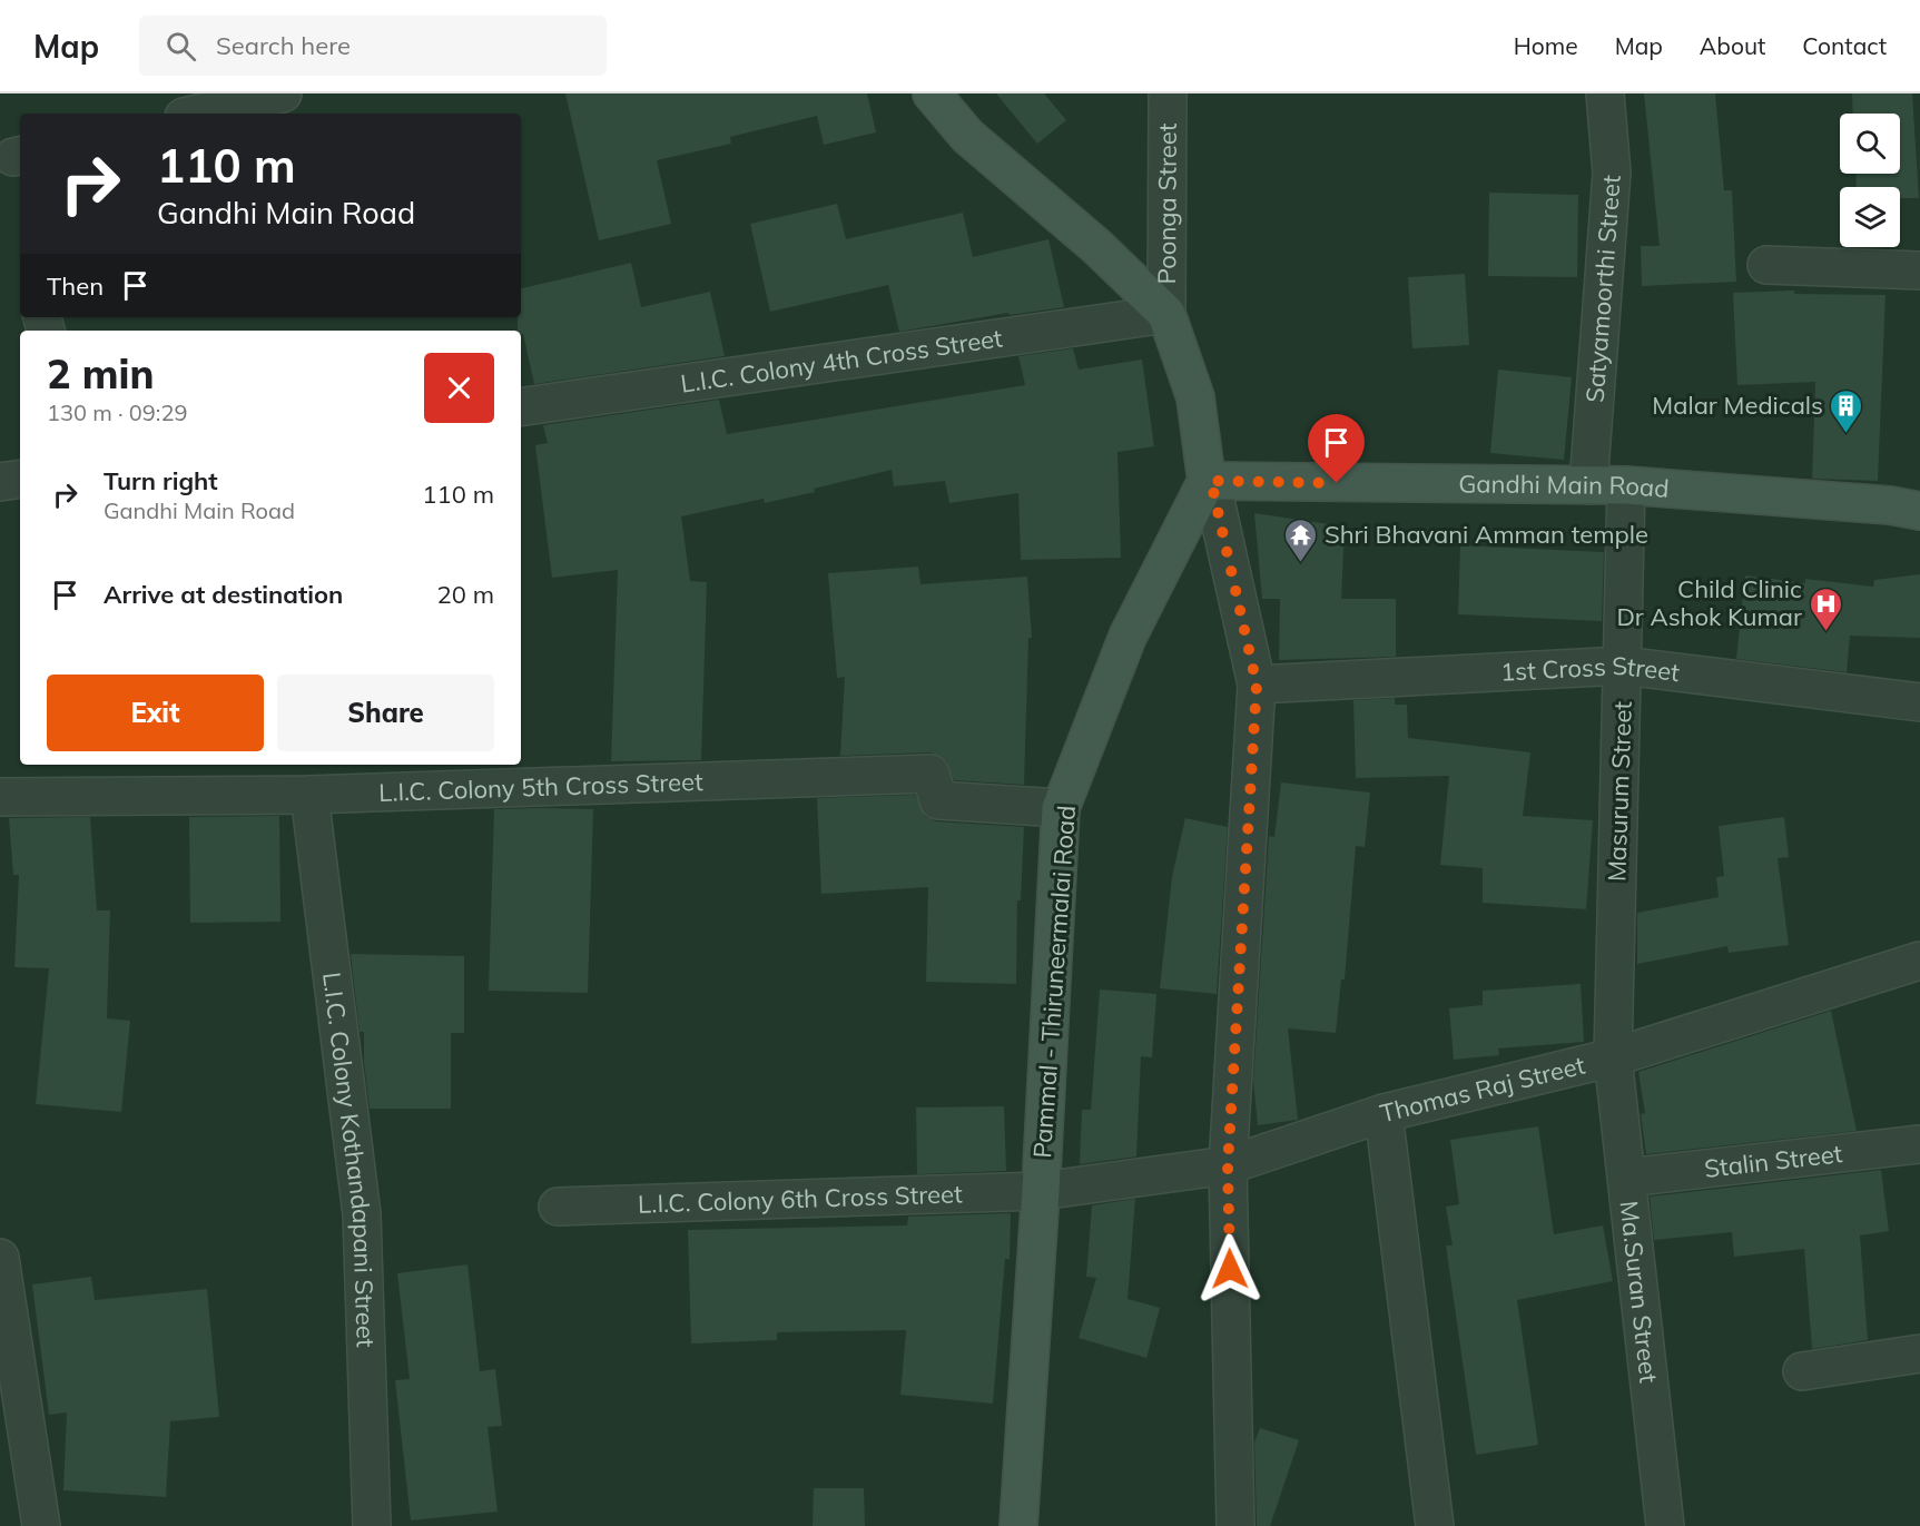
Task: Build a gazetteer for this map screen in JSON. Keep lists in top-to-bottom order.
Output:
{
  "streets": {
    "street": [
      "Poonga Street",
      "Satyamoorthi Street",
      "L.I.C. Colony 4th Cross Street",
      "Gandhi Main Road",
      "1st Cross Street",
      "L.I.C. Colony 5th Cross Street",
      "Masurum Street",
      "Pammal - Thiruneermalai Road",
      "Thomas Raj Street",
      "L.I.C. Colony Kothandapani Street",
      "Stalin Street",
      "L.I.C. Colony 6th Cross Street",
      "Ma.Suran Street"
    ]
  },
  "crossings": [
    ["Poonga Street", "L.I.C. Colony 4th Cross Street"],
    ["Satyamoorthi Street", "Gandhi Main Road"],
    ["Gandhi Main Road", "Masurum Street"],
    ["Gandhi Main Road", "Pammal - Thiruneermalai Road"],
    ["1st Cross Street", "Masurum Street"],
    ["L.I.C. Colony 5th Cross Street", "Pammal - Thiruneermalai Road"],
    ["L.I.C. Colony 5th Cross Street", "L.I.C. Colony Kothandapani Street"],
    ["Masurum Street", "Thomas Raj Street"],
    ["Masurum Street", "Ma.Suran Street"],
    ["Pammal - Thiruneermalai Road", "Thomas Raj Street"],
    ["Pammal - Thiruneermalai Road", "L.I.C. Colony 6th Cross Street"],
    ["Thomas Raj Street", "L.I.C. Colony 6th Cross Street"],
    ["Thomas Raj Street", "Ma.Suran Street"],
    ["Stalin Street", "Ma.Suran Street"]
  ],
  "places": {
    "building": ["Malar Medicals"],
    "temple": ["Shri Bhavani Amman temple"],
    "hospital": ["Child Clinic Dr Ashok Kumar"]
  },
  "page": {
    "header": "Map",
    "search": "Search here",
    "nav": [
      "Home",
      "Map",
      "About",
      "Contact"
    ],
    "turn": ["110 m", "Gandhi Main Road"],
    "then": "Then",
    "heading": ["2 min", "130 m · 09:29"],
    "list": [
      {
        "name": "Turn right",
        "note": "Gandhi Main Road",
        "value": "110 m"
      },
      {
        "name": "Arrive at destination",
        "value": "20 m"
      }
    ],
    "buttons": ["Exit", "Share"]
  }
}
